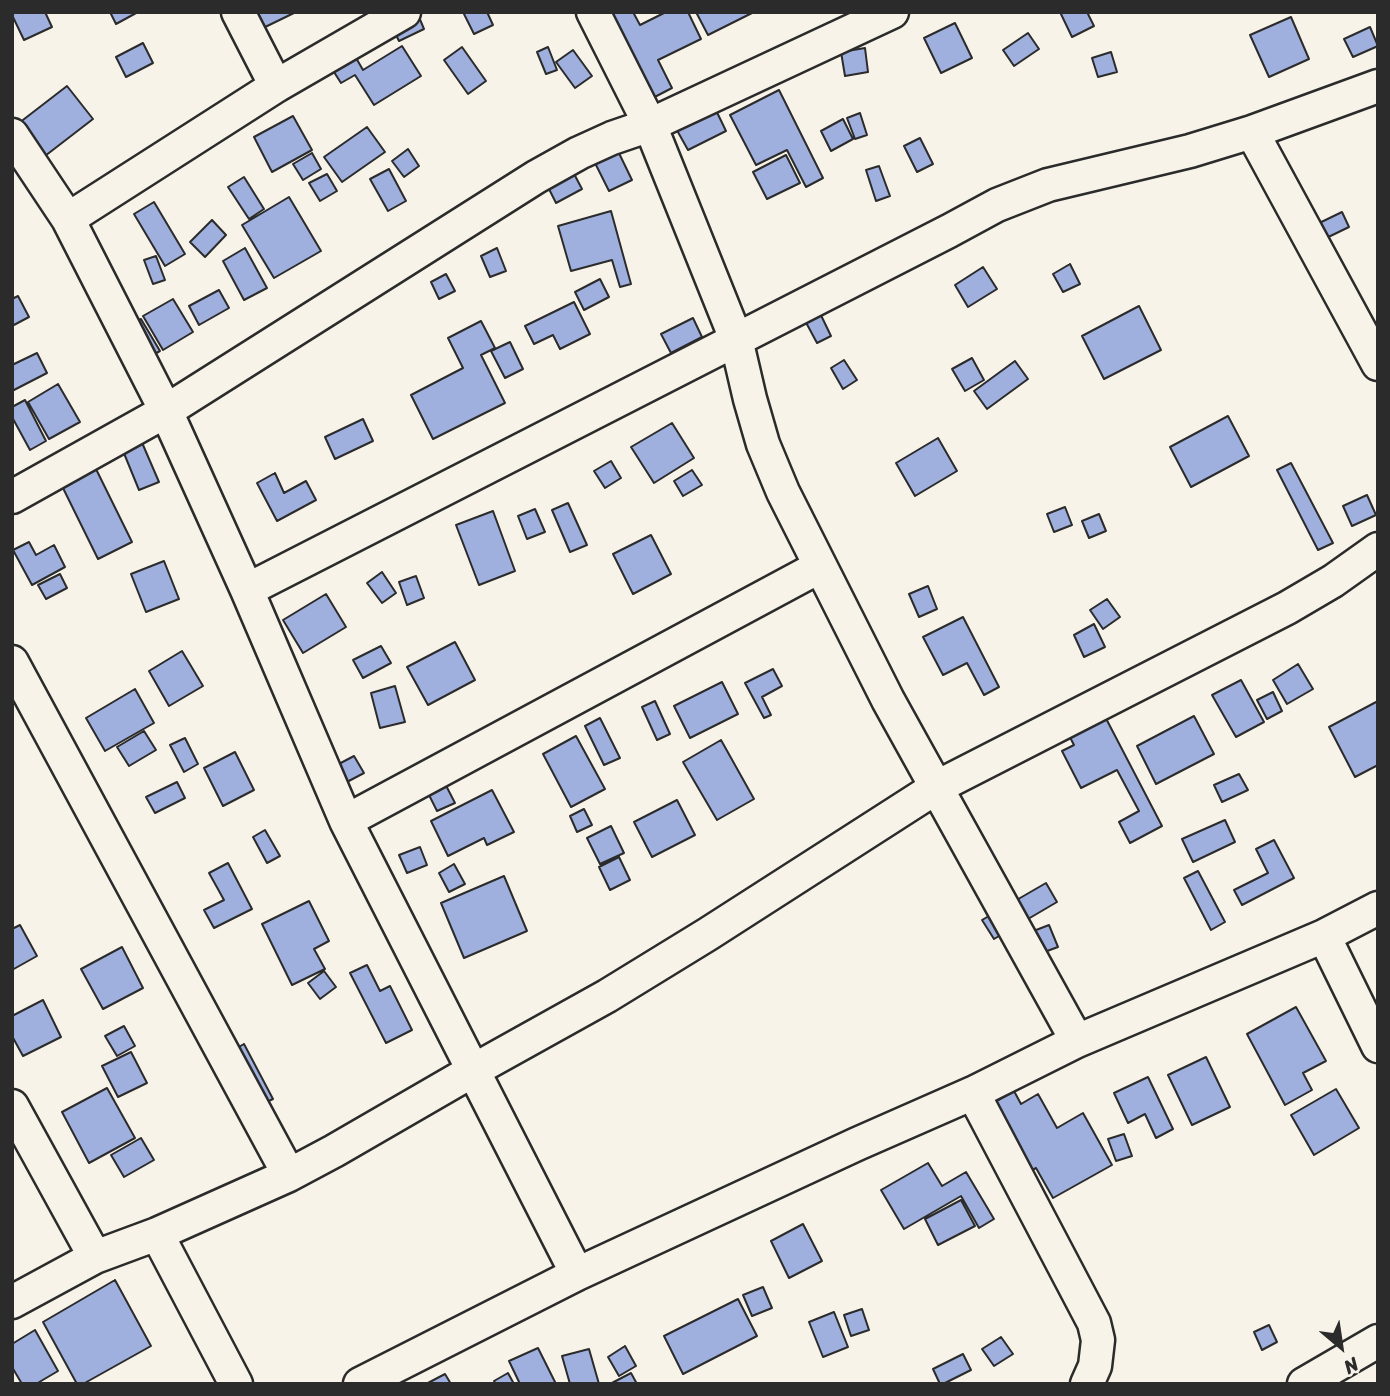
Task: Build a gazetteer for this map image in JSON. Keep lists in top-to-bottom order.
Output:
{
  "north": "bottom right"
}
